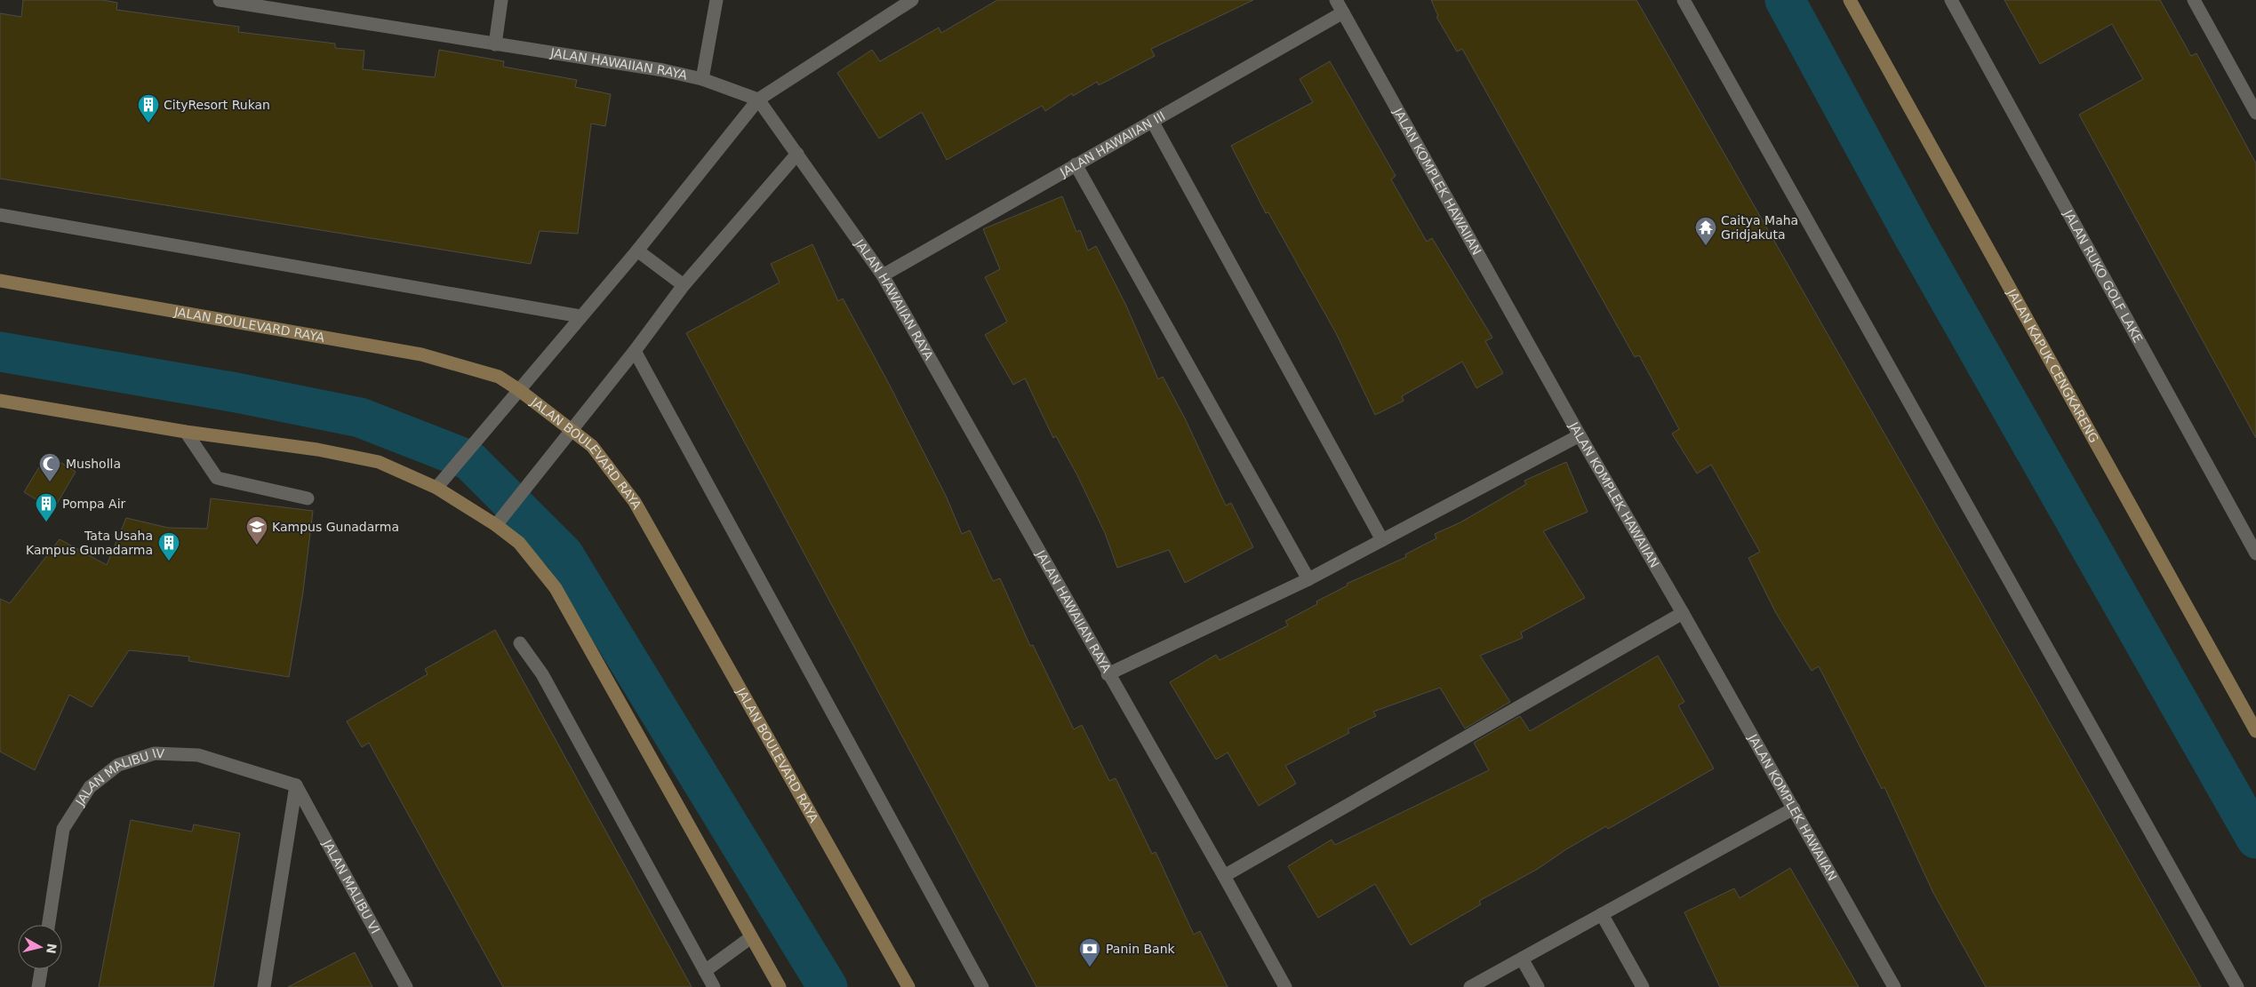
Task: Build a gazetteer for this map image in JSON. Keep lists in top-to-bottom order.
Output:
{
  "streets": {
    "street": [
      "JALAN HAWAIIAN RAYA",
      "JALAN HAWAIIAN III",
      "JALAN KOMPLEK HAWAIIAN",
      "JALAN RUKO GOLF LAKE",
      "JALAN BOULEVARD RAYA",
      "JALAN KAPUK CENGKARENG",
      "JALAN MALIBU IV",
      "JALAN MALIBU VI"
    ]
  },
  "crossings": [
    ["JALAN HAWAIIAN RAYA", "JALAN HAWAIIAN III"],
    ["JALAN HAWAIIAN III", "JALAN KOMPLEK HAWAIIAN"],
    ["JALAN MALIBU IV", "JALAN MALIBU VI"]
  ],
  "places": {
    "building": ["CityResort Rukan", "Pompa Air", "Tata Usaha Kampus Gunadarma"],
    "temple": ["Caitya Maha Gridjakuta"],
    "mosque": ["Musholla"],
    "school or university": ["Kampus Gunadarma"],
    "bank": ["Panin Bank"]
  },
  "north": "right"
}
